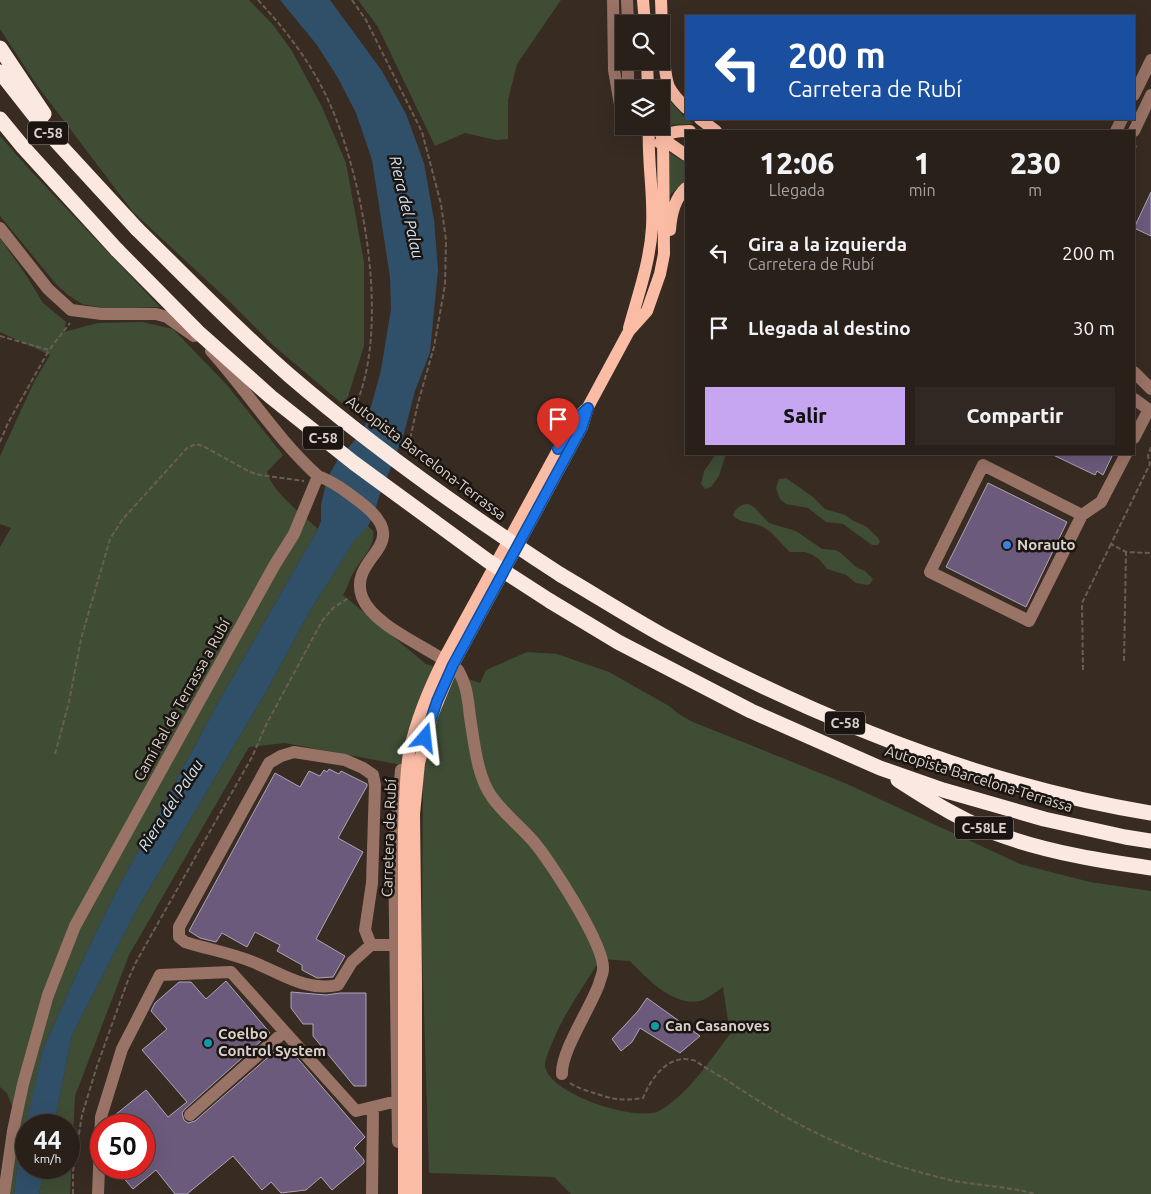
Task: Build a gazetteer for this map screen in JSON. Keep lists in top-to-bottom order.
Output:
{
  "streets": {
    "highway": ["C-58", "Autopista Barcelona-Terrassa", "C-58LE"],
    "main road": ["Carretera de Rubí"],
    "street": ["Camí Ral de Terrassa a Rubí"]
  },
  "crossings": [
    ["Autopista Barcelona-Terrassa", "C-58LE"]
  ],
  "water": ["Riera del Palau"],
  "places": ["Norauto", "Can Casanoves", "Coelbo Control System"],
  "page": {
    "turn": ["200 m", "Carretera de Rubí"],
    "eta": [
      "12:06",
      "Llegada",
      "1",
      "min",
      "230",
      "m"
    ],
    "list": [
      {
        "name": "Gira a la izquierda",
        "note": "Carretera de Rubí",
        "value": "200 m"
      },
      {
        "name": "Llegada al destino",
        "value": "30 m"
      }
    ],
    "buttons": ["Salir", "Compartir"],
    "speed": "44 km/h",
    "limit": "50"
  }
}
